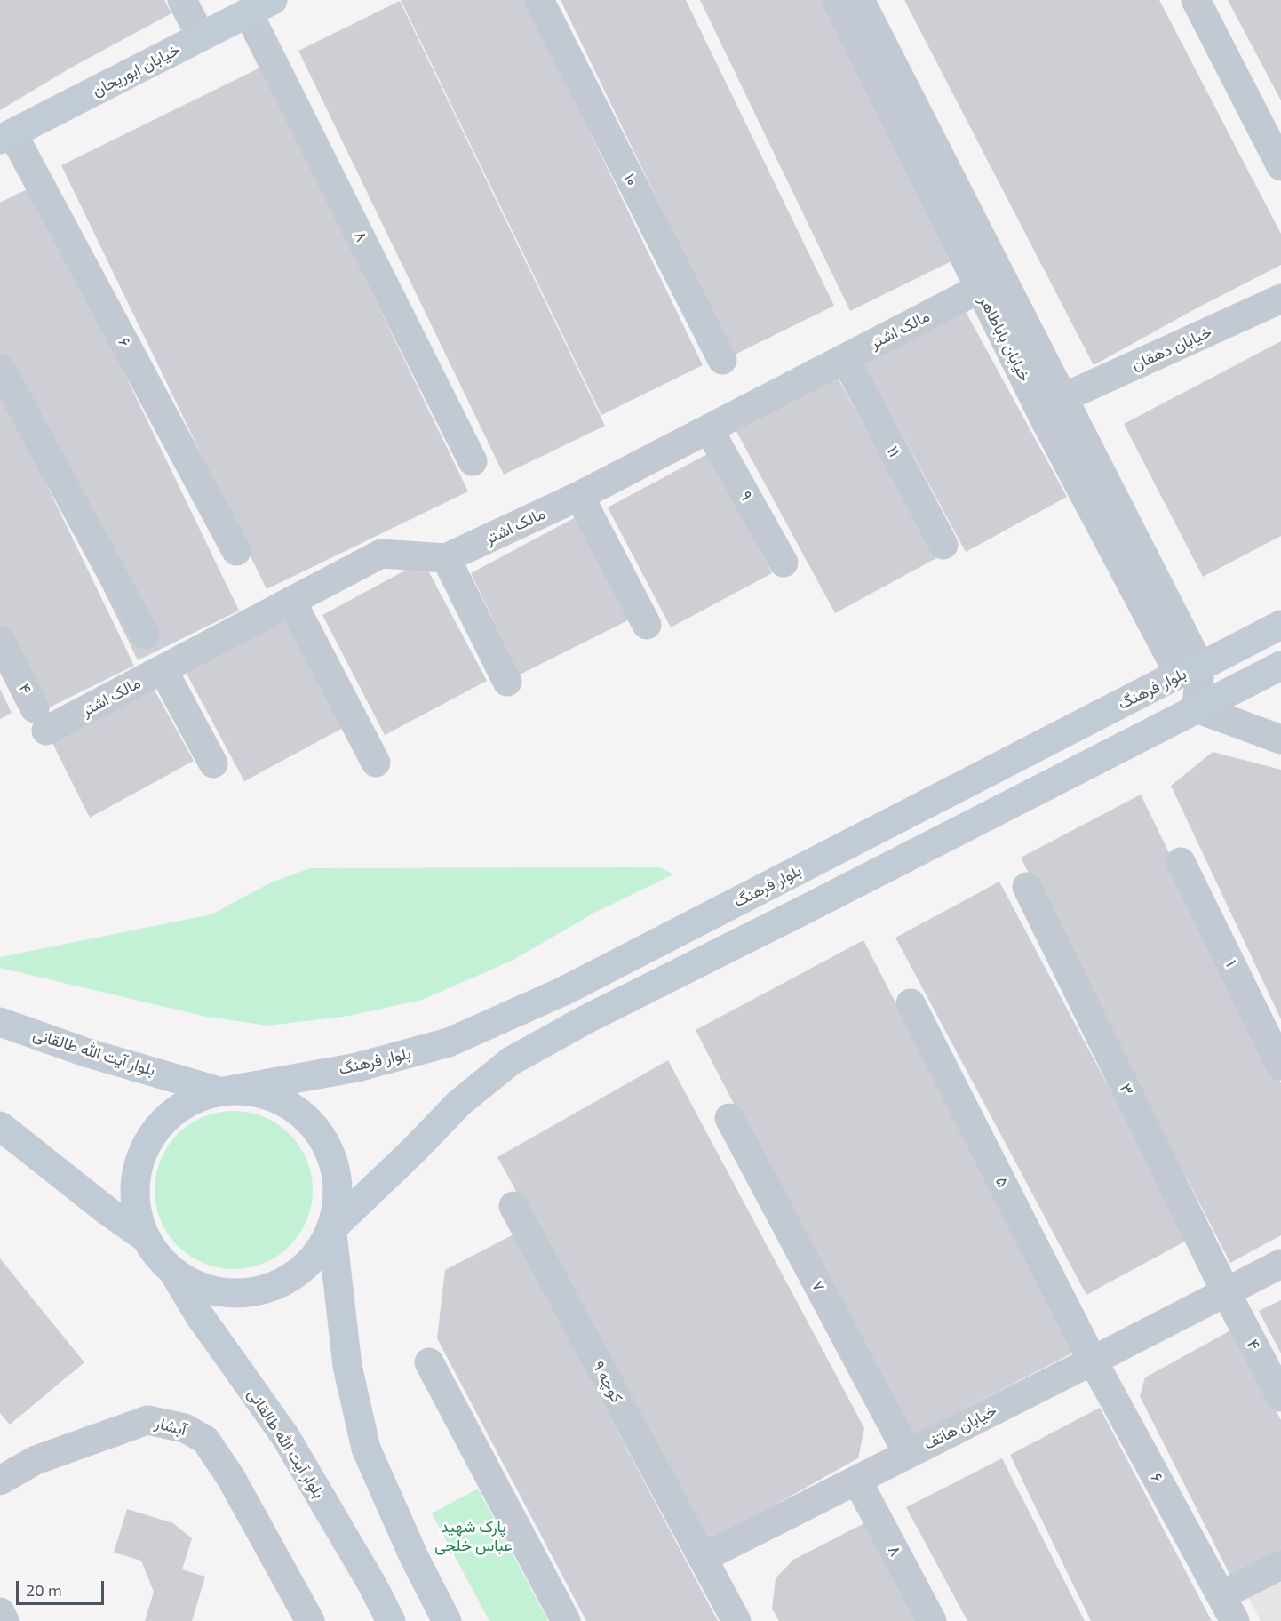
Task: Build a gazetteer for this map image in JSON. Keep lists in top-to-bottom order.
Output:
{
  "streets": {
    "main road": ["خیابان ابوریحان", "بلوار فرهنگ", "بلوار آیت الله طالقانی"],
    "street": [
      "۱۰",
      "۸",
      "مالک اشتر",
      "خیابان باباطاهر",
      "۶",
      "خیابان دهقان",
      "۱۱",
      "۹",
      "۴",
      "۱",
      "۳",
      "۵",
      "۷",
      "کوچه ۹",
      "آبشار",
      "خیابان هاتف"
    ]
  },
  "crossings": [
    ["خیابان ابوریحان", "۸"],
    ["خیابان ابوریحان", "۶"],
    ["۸", "خیابان هاتف"],
    ["مالک اشتر", "خیابان باباطاهر"],
    ["مالک اشتر", "۱۱"],
    ["مالک اشتر", "۹"],
    ["مالک اشتر", "۴"],
    ["خیابان باباطاهر", "خیابان دهقان"],
    ["خیابان باباطاهر", "بلوار فرهنگ"],
    ["۶", "۵"],
    ["۶", "خیابان هاتف"],
    ["۴", "۳"],
    ["۴", "خیابان هاتف"],
    ["بلوار فرهنگ", "بلوار آیت الله طالقانی"],
    ["۳", "خیابان هاتف"],
    ["۵", "خیابان هاتف"],
    ["۷", "خیابان هاتف"],
    ["کوچه ۹", "خیابان هاتف"]
  ],
  "parks": ["پارک شهید عباس خلجی"],
  "scale_bar": "20 m"
}
